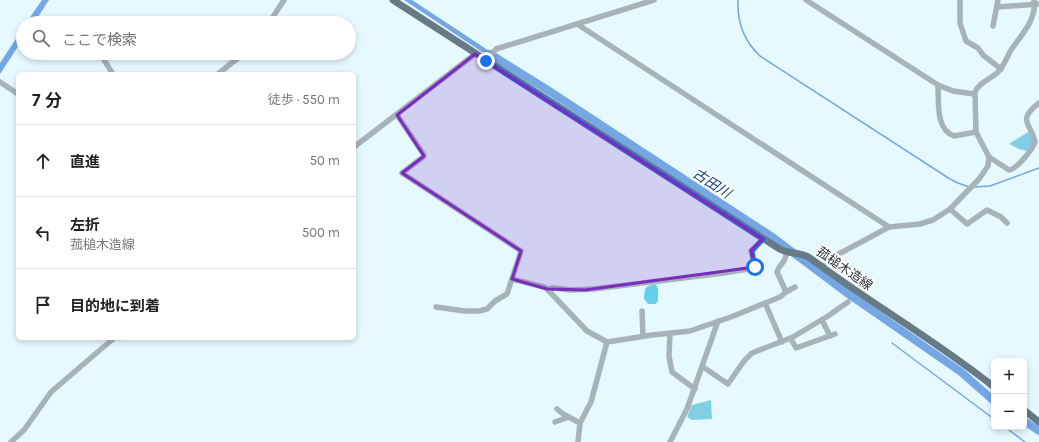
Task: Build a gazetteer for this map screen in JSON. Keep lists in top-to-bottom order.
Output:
{
  "streets": {
    "main road": ["菰槌木造線"]
  },
  "water": ["古田川"],
  "page": {
    "search": "ここで検索",
    "heading": ["7 分", "徒歩 · 550 m"],
    "list": [
      ["直進", "50 m"],
      ["左折", "菰槌木造線", "500 m"],
      "目的地に到着"
    ],
    "map_buttons": ["+", "−"]
  }
}
